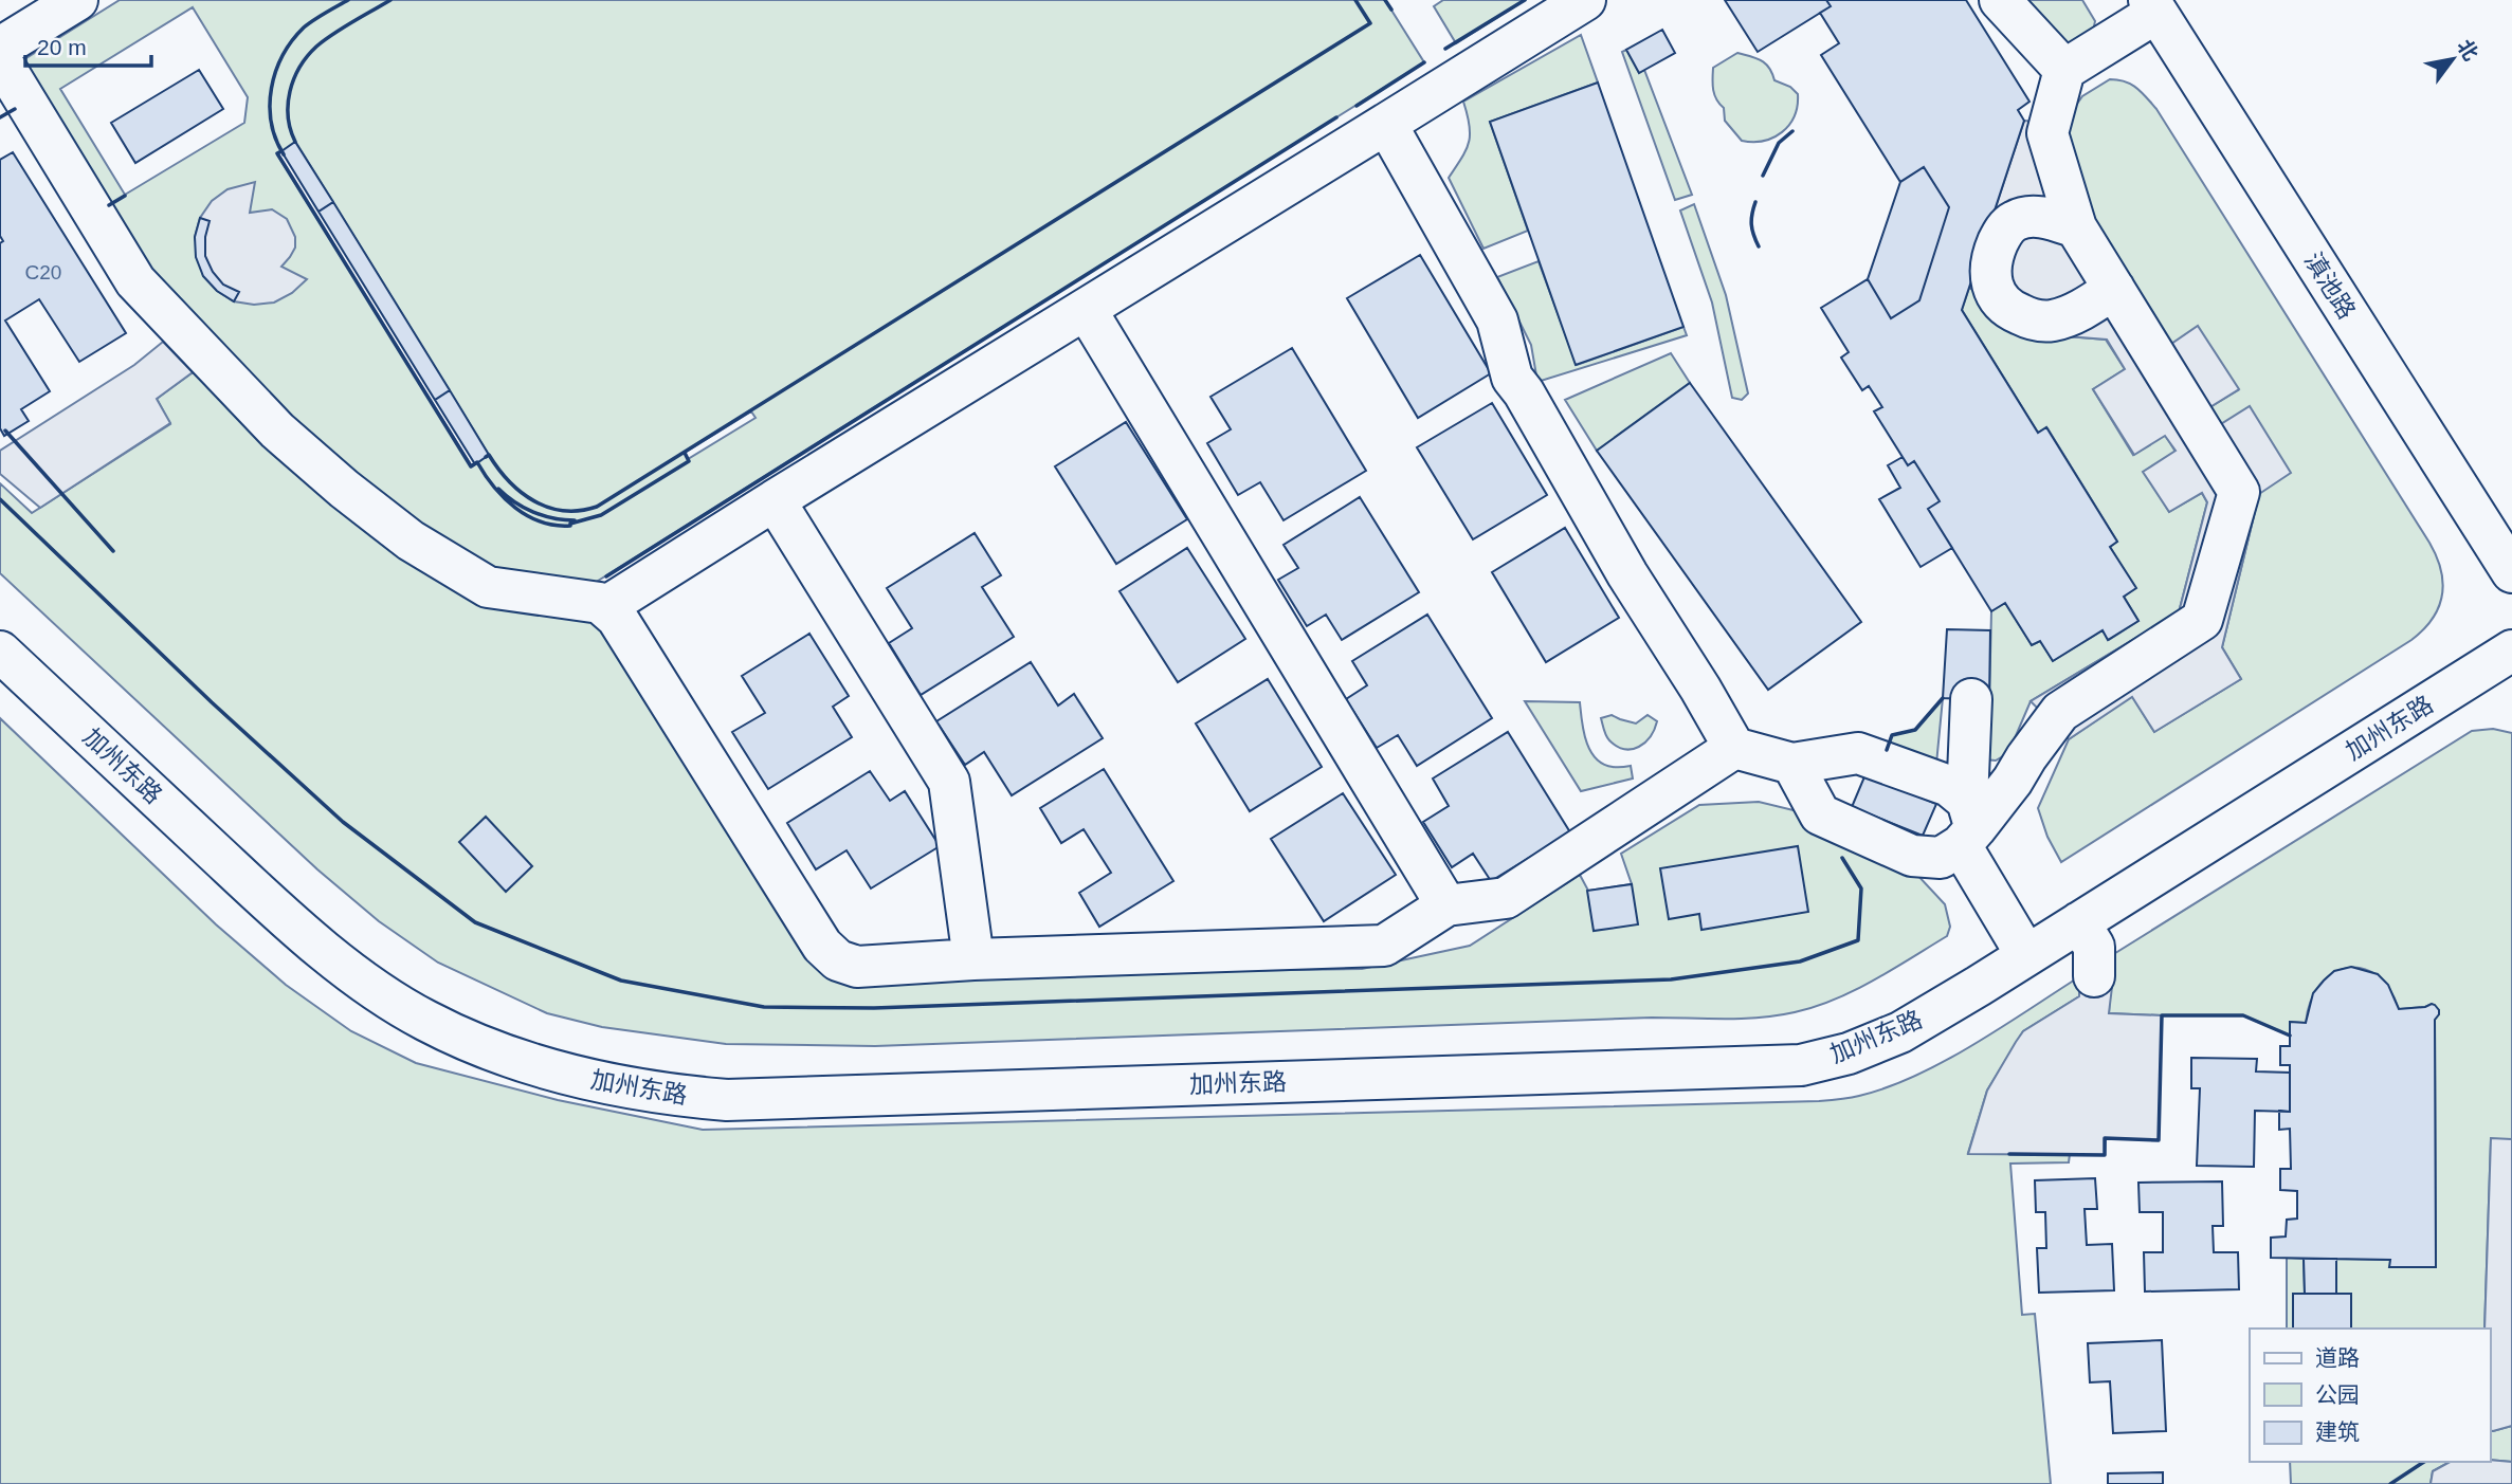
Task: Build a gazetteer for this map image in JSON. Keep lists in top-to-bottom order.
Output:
{
  "streets": {
    "street": ["滇池路", "加州东路"]
  },
  "house_numbers": ["C20"],
  "legend": ["道路", "公园", "建筑"],
  "scale_bar": "20 m",
  "north": "top right"
}
